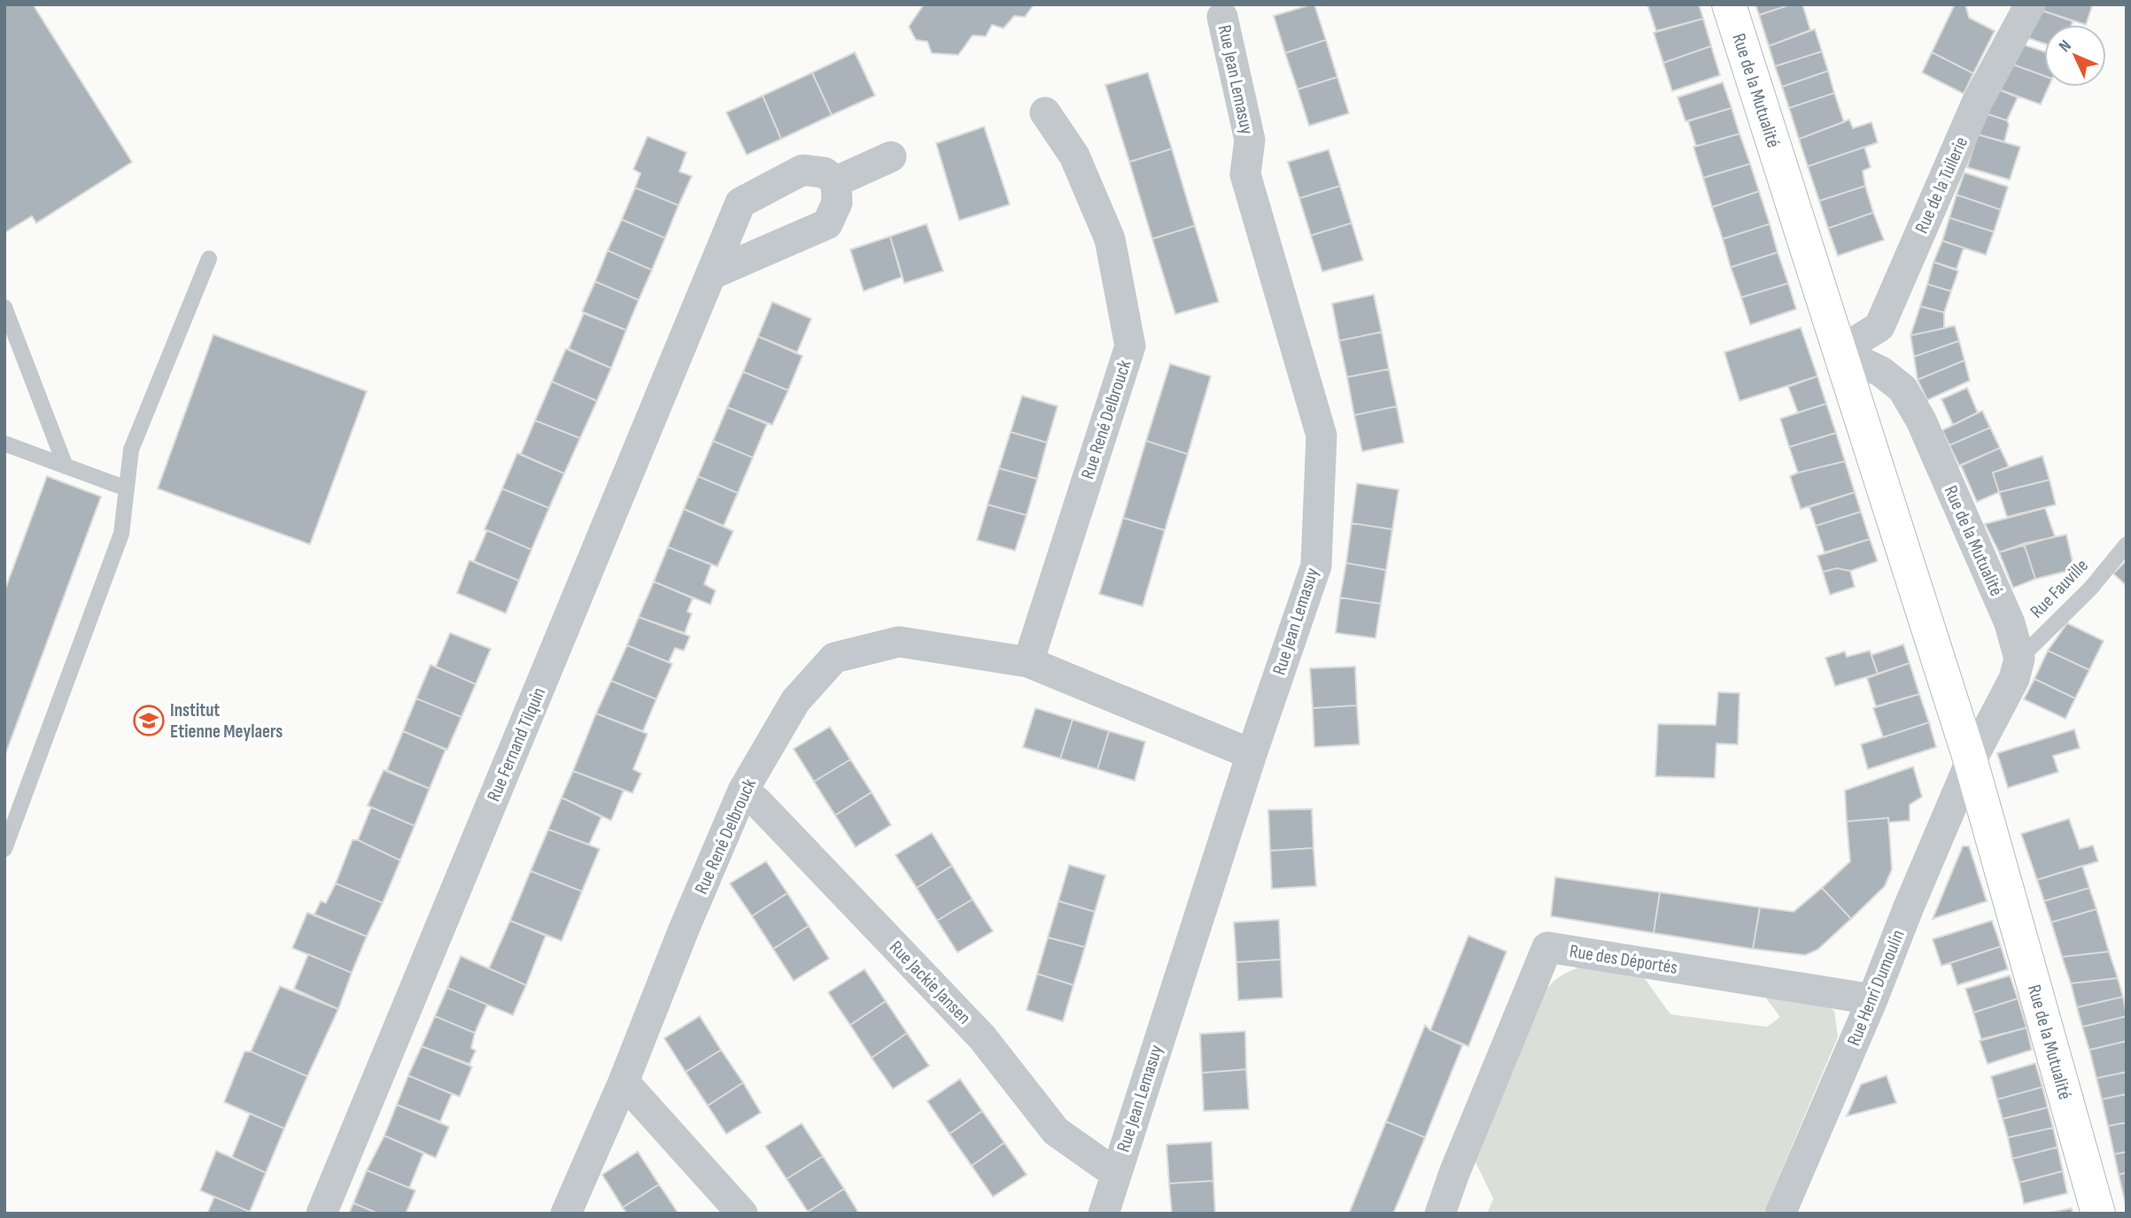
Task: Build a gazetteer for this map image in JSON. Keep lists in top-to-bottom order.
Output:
{
  "streets": {
    "street": [
      "Rue Jean Lemasuy",
      "Rue de la Mutualité",
      "Rue de la Tuilerie",
      "Rue René Delbrouck",
      "Rue Fernand Tilquin",
      "Rue des Déportés",
      "Rue Jackie Jansen",
      "Rue Henri Dumoulin"
    ],
    "lane": ["Rue Fauville"]
  },
  "crossings": [
    ["Rue Jean Lemasuy", "Rue René Delbrouck"],
    ["Rue Jean Lemasuy", "Rue Jackie Jansen"],
    ["Rue de la Mutualité", "Rue de la Tuilerie"],
    ["Rue de la Mutualité", "Rue Fauville"],
    ["Rue de la Mutualité", "Rue Henri Dumoulin"],
    ["Rue René Delbrouck", "Rue Jackie Jansen"],
    ["Rue des Déportés", "Rue Henri Dumoulin"]
  ],
  "places": {
    "school or university": ["Institut Etienne Meylaers"]
  },
  "north": "top left"
}
